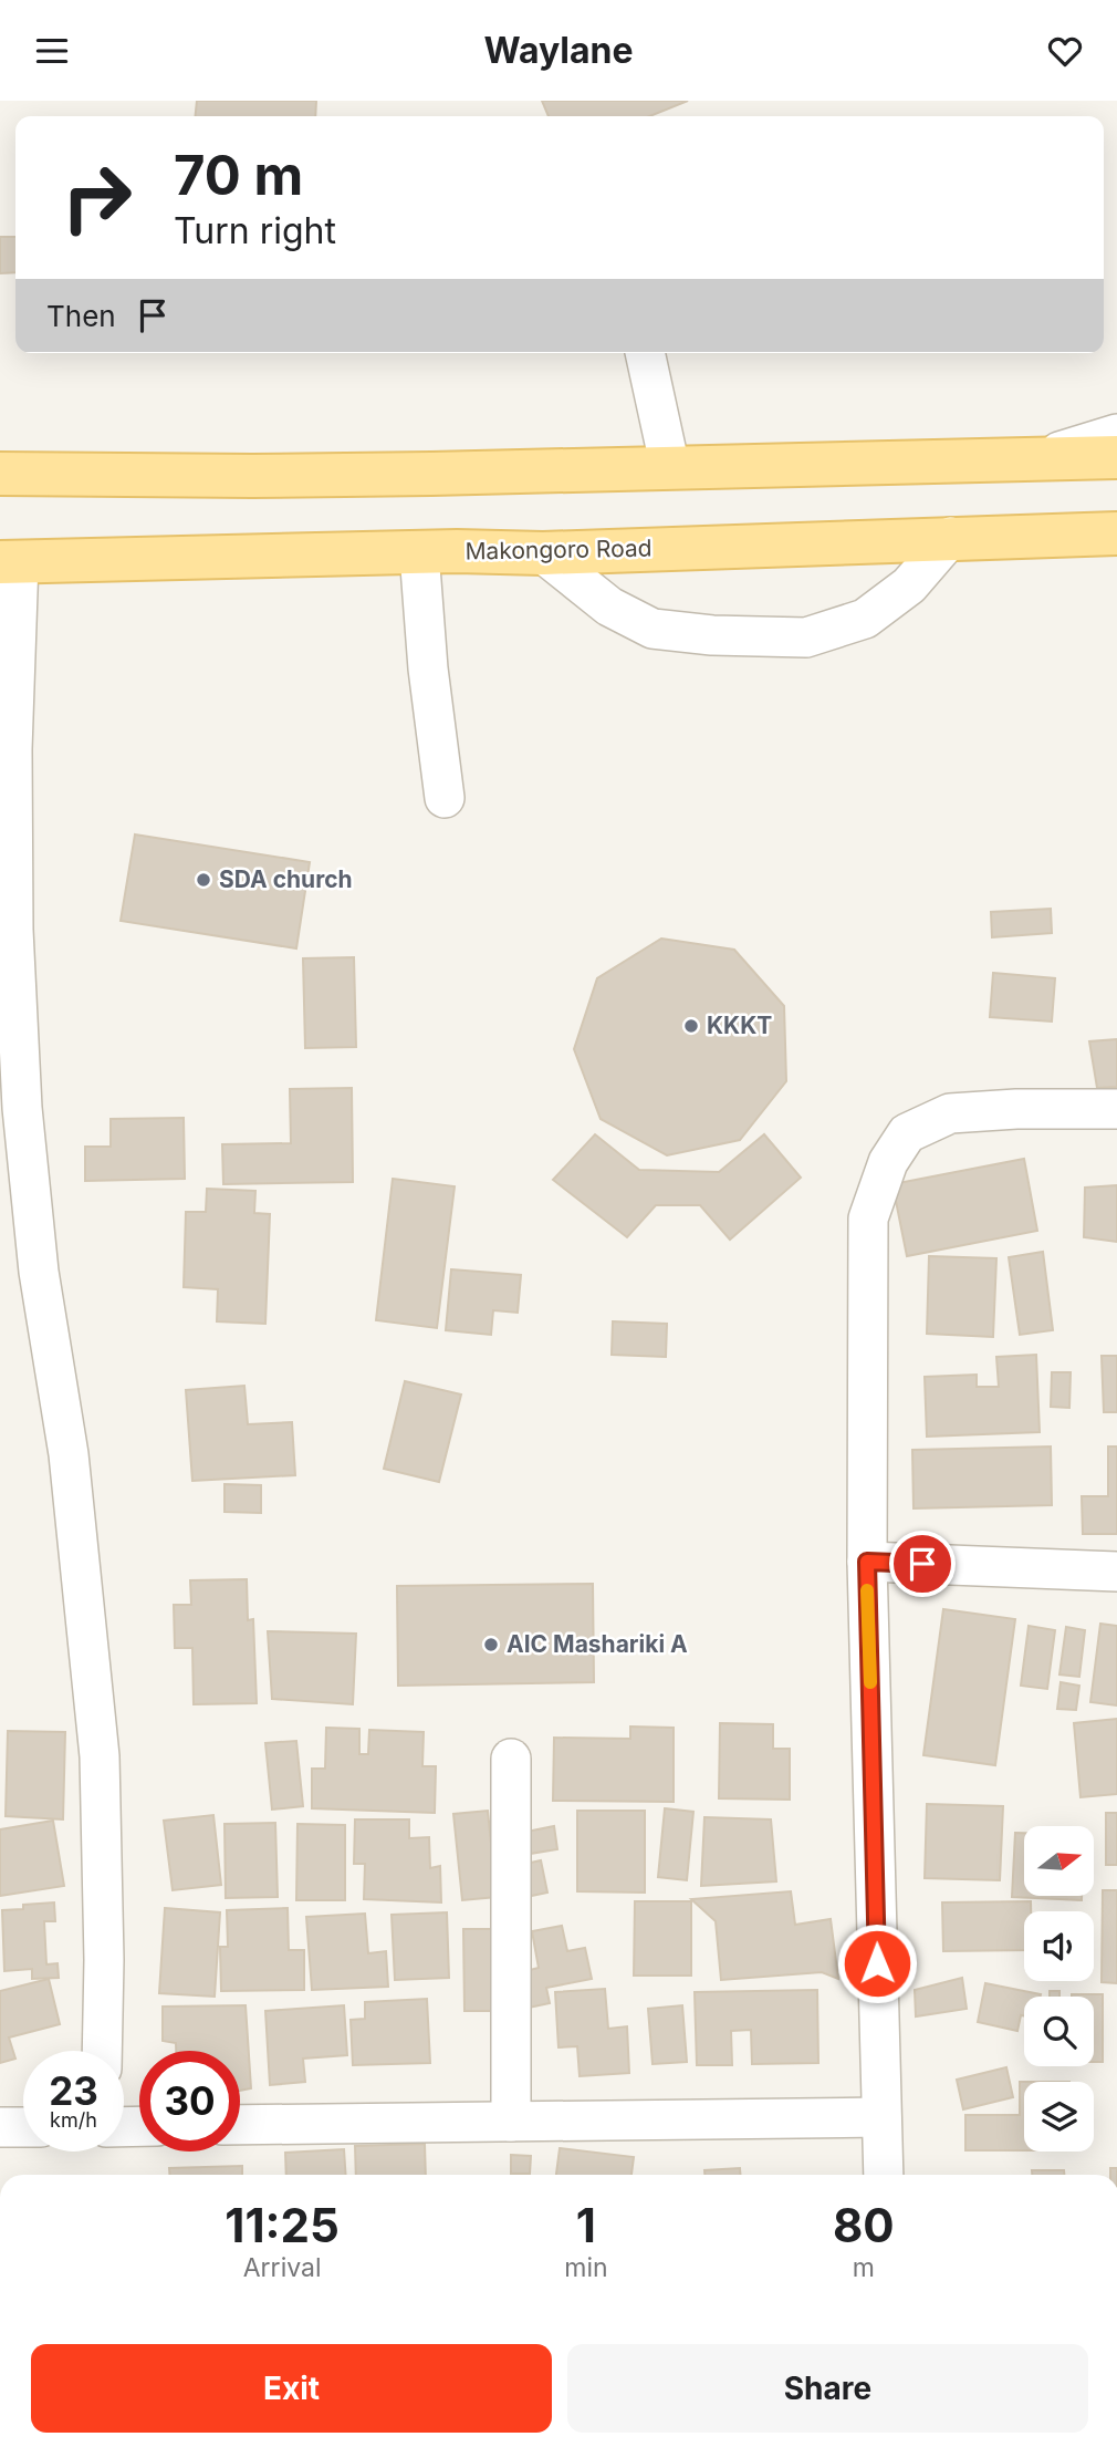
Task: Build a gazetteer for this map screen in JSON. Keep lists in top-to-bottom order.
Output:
{
  "streets": {
    "main road": ["Makongoro Road"]
  },
  "places": ["SDA church", "KKKT", "AIC Mashariki A"],
  "north": "right",
  "page": {
    "header": "Waylane",
    "turn": ["70 m", "Turn right"],
    "then": "Then",
    "speed": "23 km/h",
    "limit": "30",
    "eta": [
      "11:25",
      "Arrival",
      "1",
      "min",
      "80",
      "m"
    ],
    "buttons": ["Exit", "Share"]
  }
}
